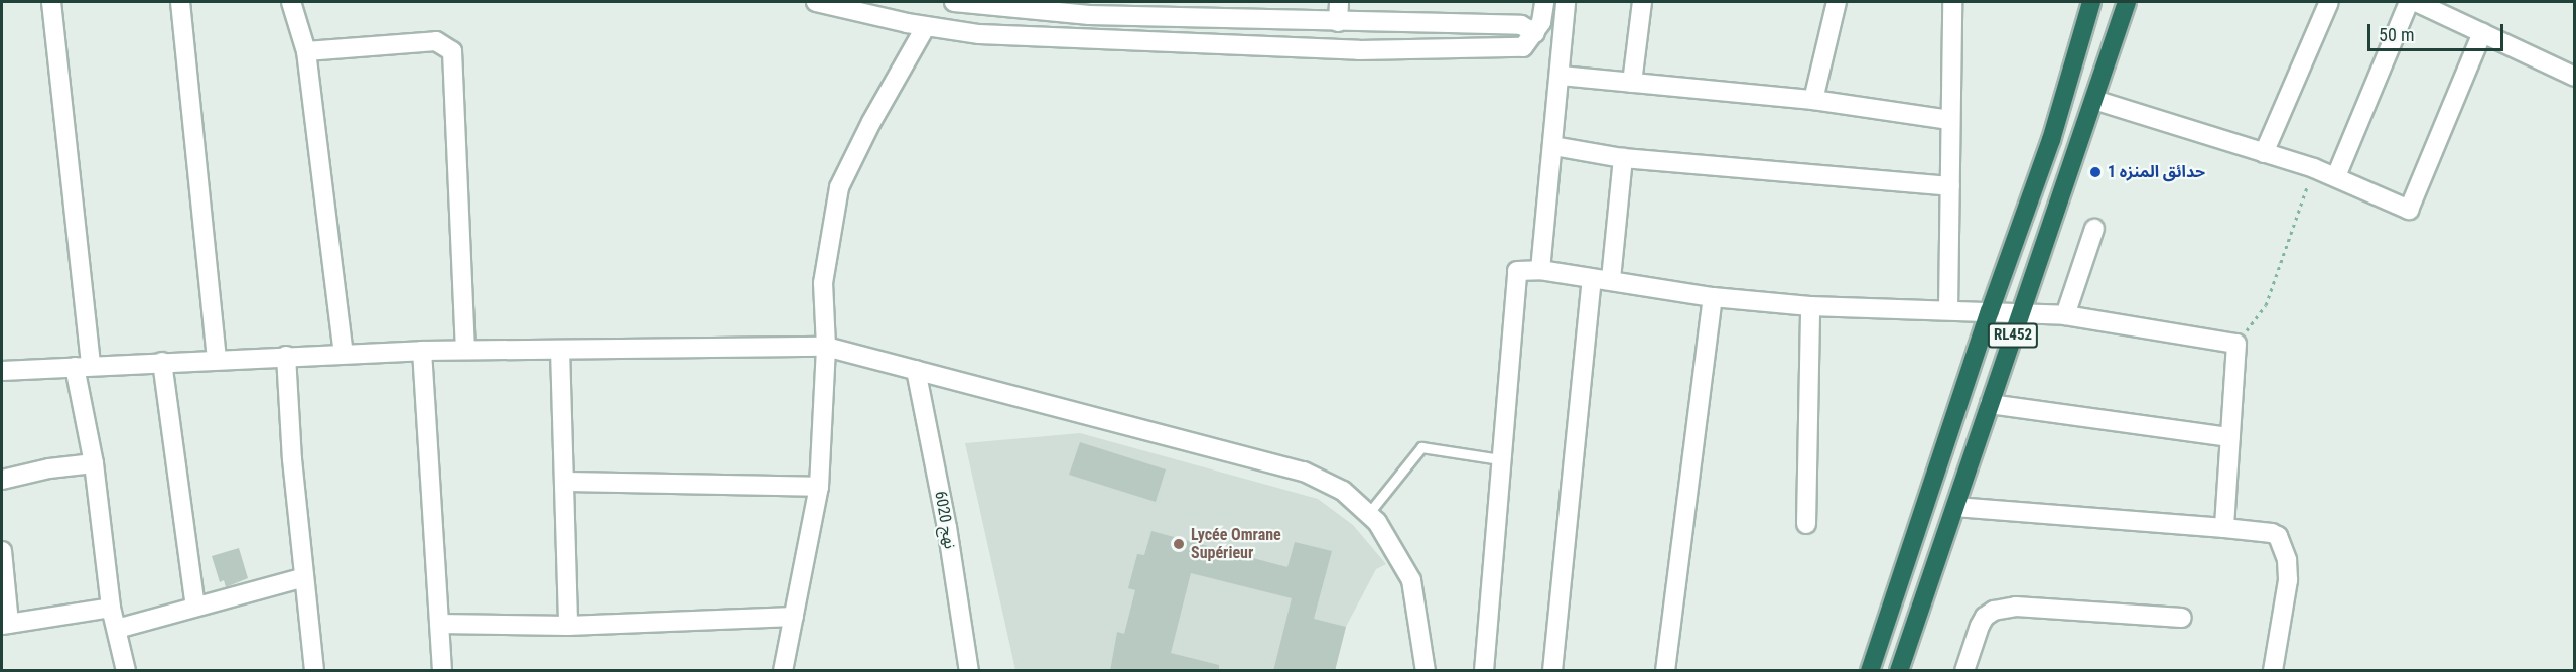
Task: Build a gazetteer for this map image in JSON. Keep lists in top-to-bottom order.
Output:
{
  "streets": {
    "highway": ["RL452"],
    "street": ["نهج 6020"]
  },
  "places": ["حدائق المنزه 1", "Lycée Omrane Supérieur"],
  "scale_bar": "50 m"
}
